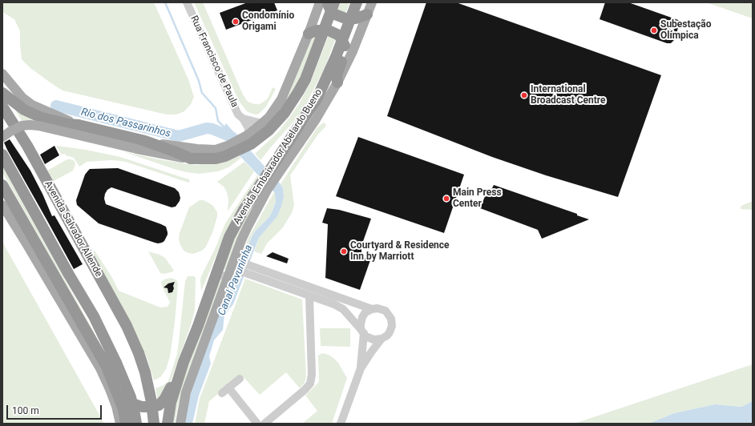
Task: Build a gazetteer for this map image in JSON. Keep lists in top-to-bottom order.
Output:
{
  "streets": {
    "highway": ["Avenida Embaixador Abelardo Bueno", "Avenida Salvador Allende"],
    "street": ["Rua Francisco de Paula"]
  },
  "crossings": [
    ["Rua Francisco de Paula", "Avenida Embaixador Abelardo Bueno"]
  ],
  "water": ["Rio dos Passarinhos", "Canal Pavuninha"],
  "places": [
    "Condomínio Origami",
    "Subestação Olímpica",
    "International Broadcast Centre",
    "Main Press Center",
    "Courtyard & Residence Inn by Marriott"
  ],
  "scale_bar": "100 m"
}
